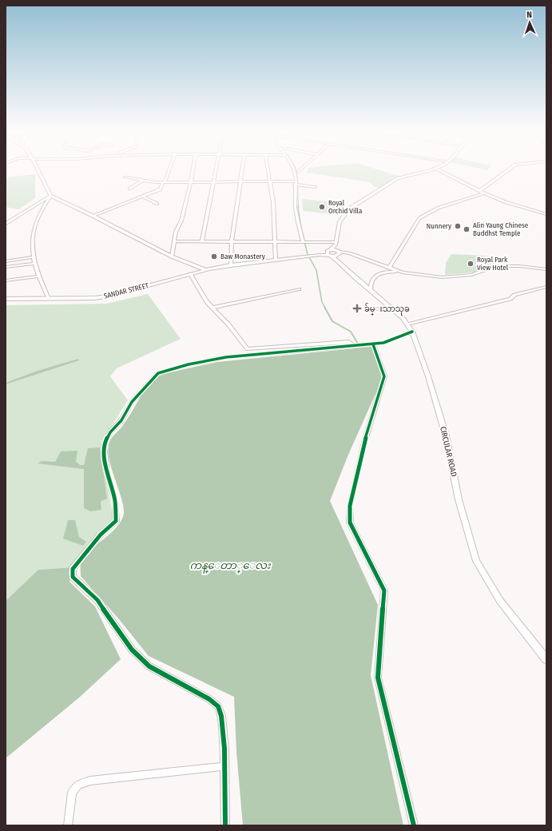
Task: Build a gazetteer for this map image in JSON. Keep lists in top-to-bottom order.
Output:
{
  "streets": {
    "street": ["SANDAR STREET", "CIRCULAR ROAD"]
  },
  "crossings": [
    ["SANDAR STREET", "CIRCULAR ROAD"]
  ],
  "water": ["ကန္ေတာ္ေလး"],
  "places": {
    "other": [
      "Royal Orchid Villa",
      "Nunnery",
      "Alin Yaung Chinese Buddhst Temple",
      "Baw Monastery",
      "Royal Park View Hotel"
    ],
    "health": ["ခ်မ္းသာသုခ"]
  },
  "north": "top"
}
